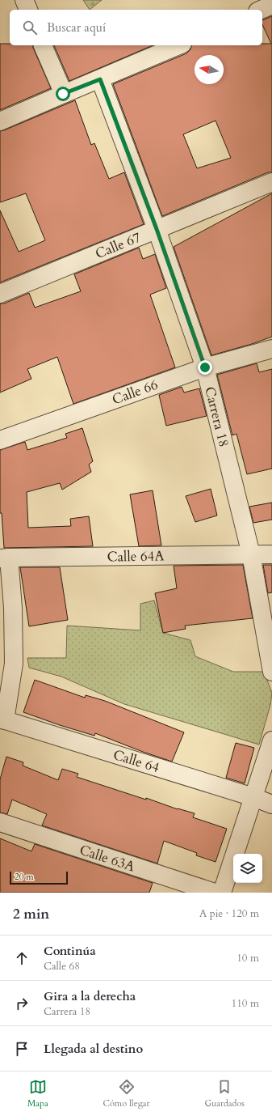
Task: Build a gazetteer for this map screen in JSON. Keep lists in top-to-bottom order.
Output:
{
  "streets": {
    "street": [
      "Calle 67",
      "Calle 66",
      "Carrera 18",
      "Calle 64A",
      "Calle 64",
      "Calle 63A"
    ]
  },
  "crossings": [
    ["Calle 67", "Carrera 18"],
    ["Calle 66", "Carrera 18"],
    ["Carrera 18", "Calle 64A"]
  ],
  "scale_bar": "20 m",
  "north": "left",
  "page": {
    "search": "Buscar aquí",
    "scale": "20 m",
    "heading": ["2 min", "A pie · 120 m"],
    "list": [
      ["Continúa", "Calle 68", "10 m"],
      ["Gira a la derecha", "Carrera 18", "110 m"],
      "Llegada al destino"
    ],
    "nav": ["Mapa", "Cómo llegar", "Guardados"]
  }
}
